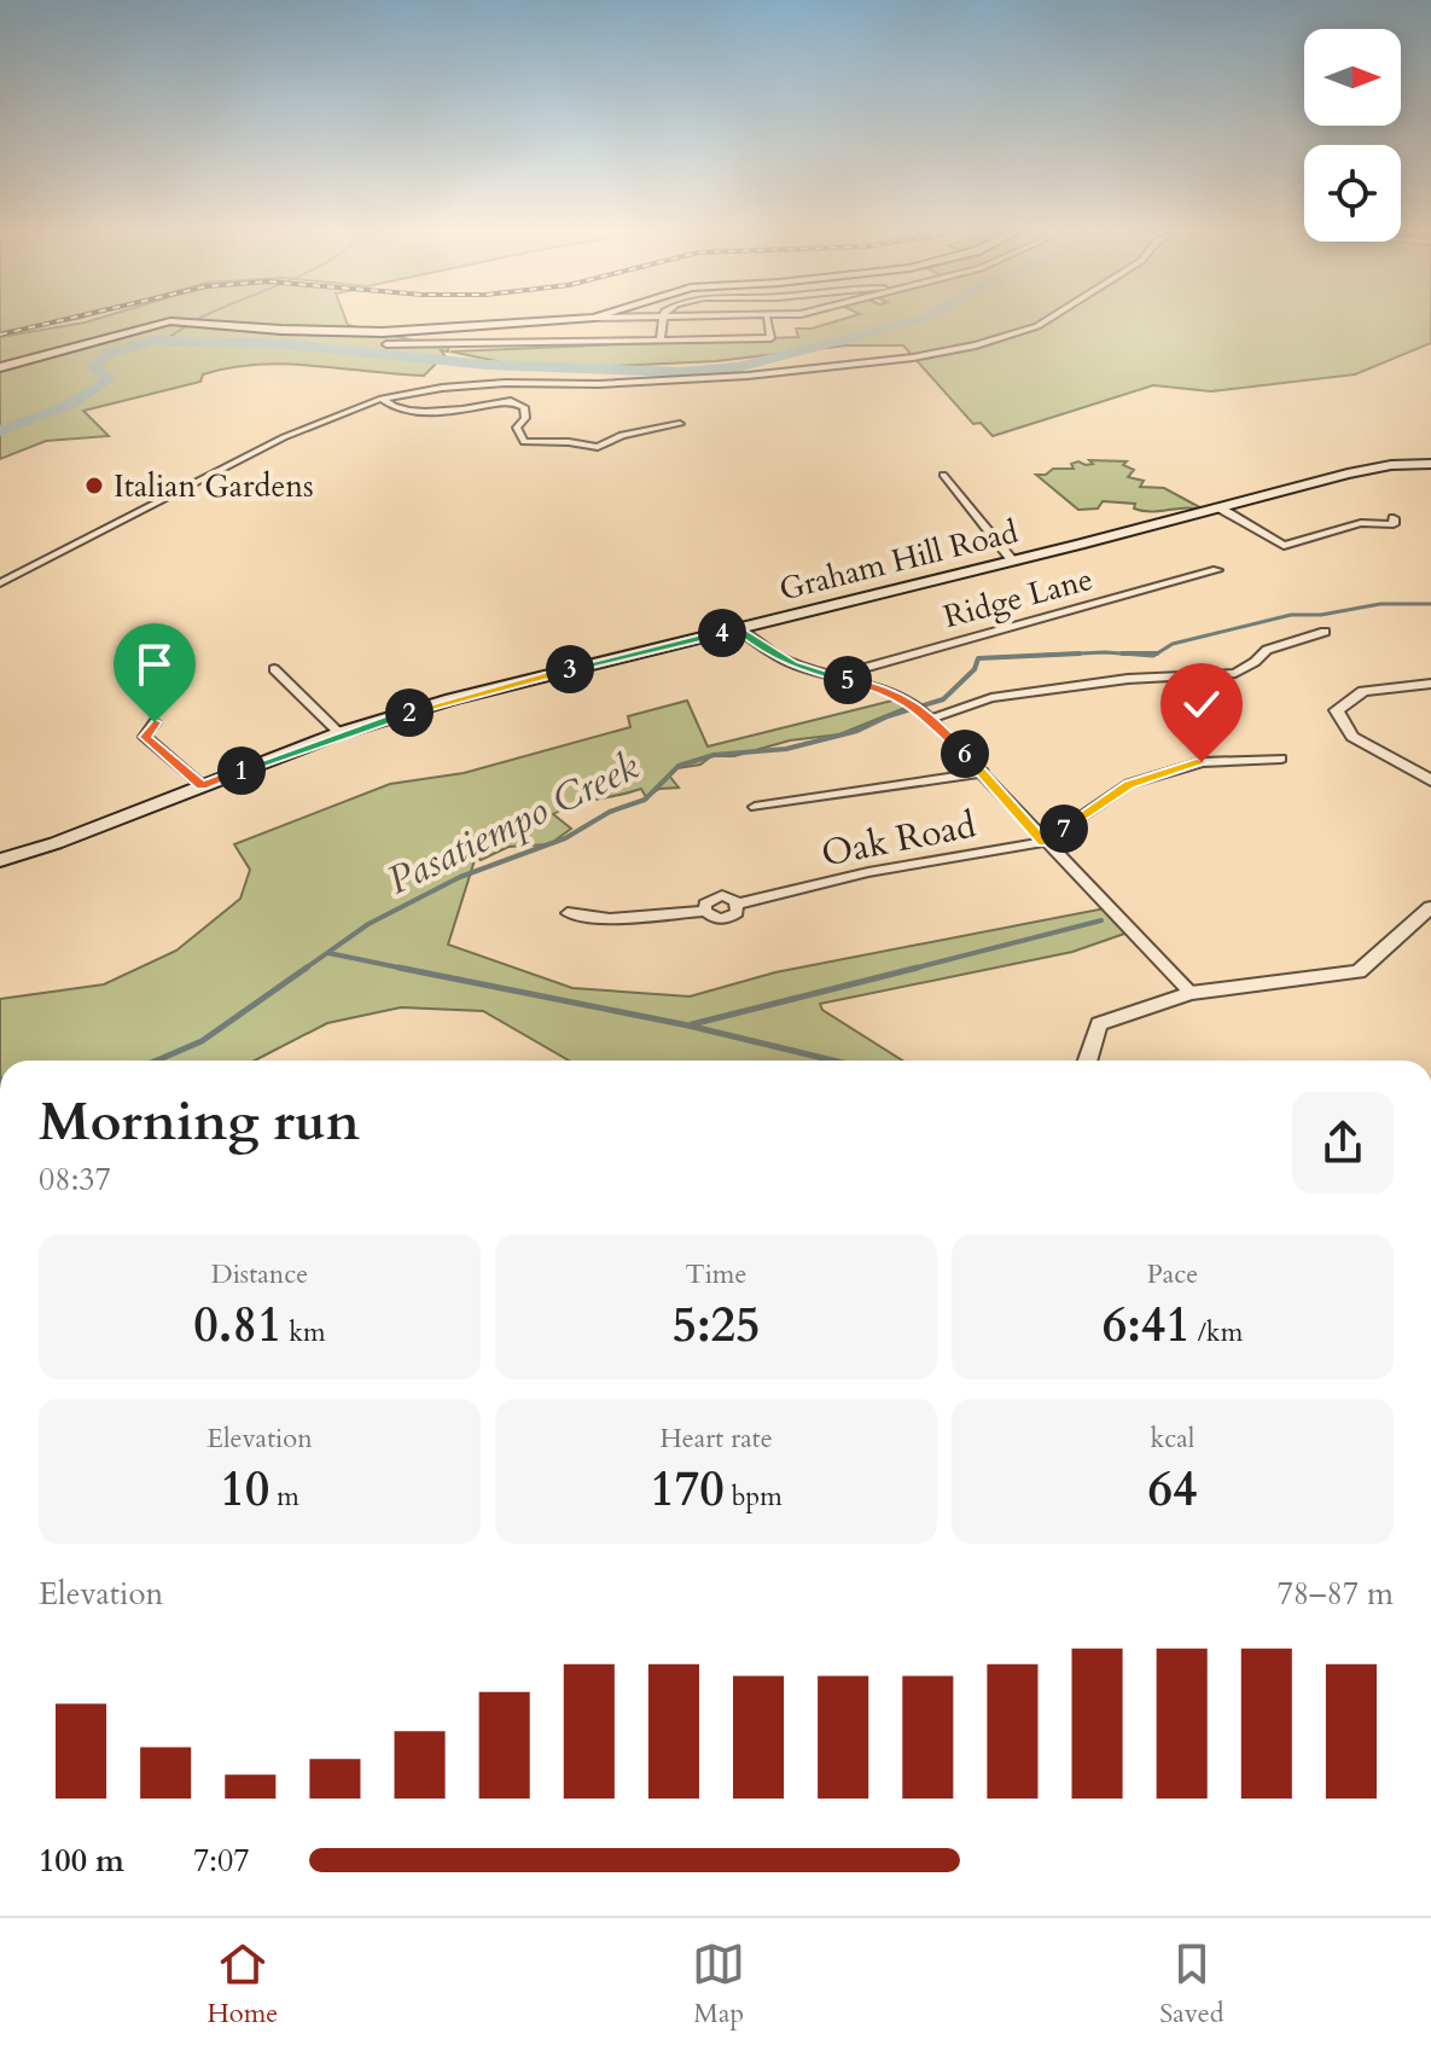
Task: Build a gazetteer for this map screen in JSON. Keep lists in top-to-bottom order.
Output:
{
  "streets": {
    "main road": ["Graham Hill Road"],
    "street": ["Ridge Lane", "Oak Road"]
  },
  "water": ["Pasatiempo Creek"],
  "places": ["Italian Gardens"],
  "north": "right",
  "page": {
    "pins": [
      "4",
      "3",
      "5",
      "2",
      "6",
      "1",
      "7"
    ],
    "heading": ["Morning run", "08:37"],
    "stats": [
      ["Distance", "0.81 km"],
      ["Time", "5:25"],
      ["Pace", "6:41 /km"],
      ["Elevation", "10 m"],
      ["Heart rate", "170 bpm"],
      ["kcal", "64"]
    ],
    "chart": ["Elevation", "78–87 m"],
    "list": [
      {
        "name": "100 m",
        "note": "7:07"
      }
    ],
    "tabs": ["Home", "Map", "Saved"]
  }
}
